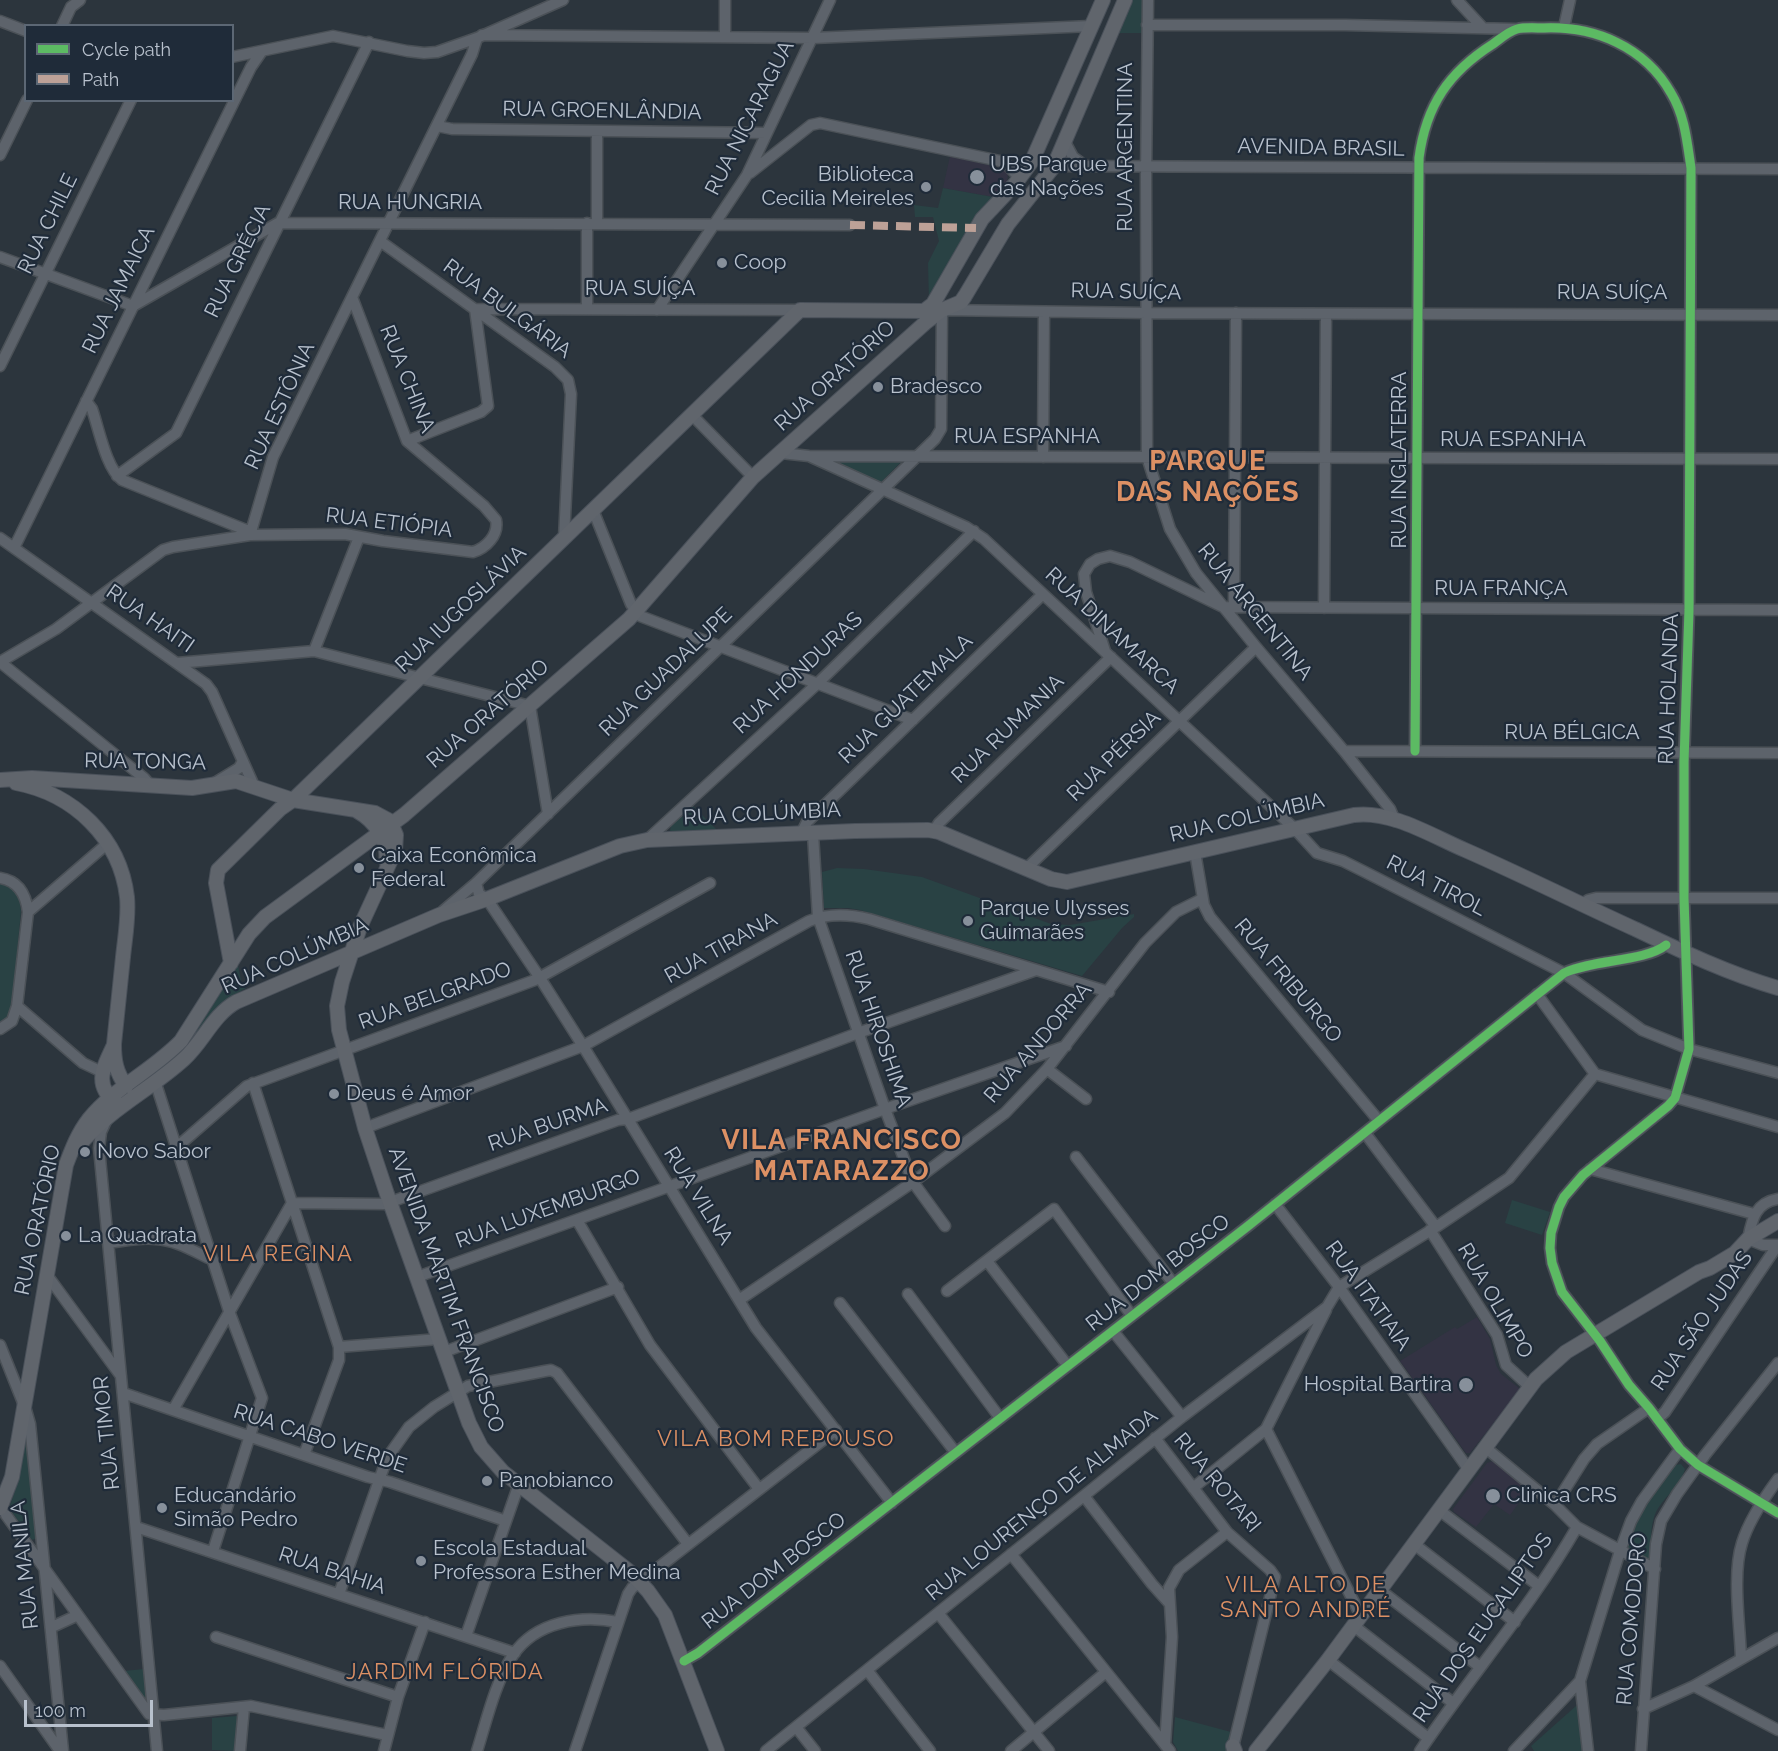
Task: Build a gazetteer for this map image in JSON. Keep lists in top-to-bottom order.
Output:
{
  "streets": {
    "main road": [
      "RUA SUÍÇA",
      "RUA ORATÓRIO",
      "RUA IUGOSLÁVIA",
      "RUA TONGA",
      "RUA COLÚMBIA",
      "AVENIDA MARTIM FRANCISCO"
    ],
    "street": [
      "RUA GROENLÂNDIA",
      "RUA NICARAGUA",
      "RUA ARGENTINA",
      "AVENIDA BRASIL",
      "RUA HUNGRIA",
      "RUA CHILE",
      "RUA GRÉCIA",
      "RUA JAMAICA",
      "RUA BULGÁRIA",
      "RUA CHINA",
      "RUA ESTÔNIA",
      "RUA ESPANHA",
      "RUA INGLATERRA",
      "RUA ETIÓPIA",
      "RUA FRANÇA",
      "RUA HAITI",
      "RUA DINAMARCA",
      "RUA GUADALUPE",
      "RUA HONDURAS",
      "RUA HOLANDA",
      "RUA GUATEMALA",
      "RUA RUMANIA",
      "RUA BÉLGICA",
      "RUA PÉRSIA",
      "RUA TIROL",
      "RUA TIRANA",
      "RUA FRIBURGO",
      "RUA BELGRADO",
      "RUA HIROSHIMA",
      "RUA ANDORRA",
      "RUA BURMA",
      "RUA VILNA",
      "RUA LUXEMBURGO",
      "RUA DOM BOSCO",
      "RUA ITATIAIA",
      "RUA OLIMPO",
      "RUA SÃO JUDAS",
      "RUA TIMOR",
      "RUA CABO VERDE",
      "RUA ROTARI",
      "RUA LOURENÇO DE ALMADA",
      "RUA MANILA",
      "RUA BAHIA",
      "RUA COMODORO",
      "RUA DOS EUCALIPTOS"
    ]
  },
  "crossings": [
    ["RUA GROENLÂNDIA", "RUA NICARAGUA"],
    ["RUA GROENLÂNDIA", "RUA ESTÔNIA"],
    ["RUA NICARAGUA", "RUA HUNGRIA"],
    ["RUA NICARAGUA", "RUA SUÍÇA"],
    ["RUA ARGENTINA", "AVENIDA BRASIL"],
    ["RUA ARGENTINA", "RUA SUÍÇA"],
    ["RUA ARGENTINA", "RUA ESPANHA"],
    ["RUA ARGENTINA", "RUA FRANÇA"],
    ["RUA ARGENTINA", "RUA HOLANDA"],
    ["RUA ARGENTINA", "RUA BÉLGICA"],
    ["RUA ARGENTINA", "RUA PÉRSIA"],
    ["RUA ARGENTINA", "RUA COLÚMBIA"],
    ["AVENIDA BRASIL", "RUA ORATÓRIO"],
    ["AVENIDA BRASIL", "RUA INGLATERRA"],
    ["AVENIDA BRASIL", "RUA HOLANDA"],
    ["RUA HUNGRIA", "RUA GRÉCIA"],
    ["RUA HUNGRIA", "RUA JAMAICA"],
    ["RUA HUNGRIA", "RUA ESTÔNIA"],
    ["RUA GRÉCIA", "RUA ETIÓPIA"],
    ["RUA SUÍÇA", "RUA BULGÁRIA"],
    ["RUA SUÍÇA", "RUA ORATÓRIO"],
    ["RUA SUÍÇA", "RUA INGLATERRA"],
    ["RUA SUÍÇA", "RUA IUGOSLÁVIA"],
    ["RUA SUÍÇA", "RUA HOLANDA"],
    ["RUA JAMAICA", "RUA HAITI"],
    ["RUA BULGÁRIA", "RUA ESTÔNIA"],
    ["RUA BULGÁRIA", "RUA IUGOSLÁVIA"],
    ["RUA ORATÓRIO", "RUA ESPANHA"],
    ["RUA ORATÓRIO", "RUA IUGOSLÁVIA"],
    ["RUA ORATÓRIO", "RUA COLÚMBIA"],
    ["RUA ORATÓRIO", "AVENIDA MARTIM FRANCISCO"],
    ["RUA ORATÓRIO", "RUA TIMOR"],
    ["RUA ORATÓRIO", "RUA MANILA"],
    ["RUA CHINA", "RUA ESTÔNIA"],
    ["RUA CHINA", "RUA ETIÓPIA"],
    ["RUA ESTÔNIA", "RUA ETIÓPIA"],
    ["RUA ESPANHA", "RUA INGLATERRA"],
    ["RUA ESPANHA", "RUA DINAMARCA"],
    ["RUA ESPANHA", "RUA GUADALUPE"],
    ["RUA ESPANHA", "RUA HOLANDA"],
    ["RUA INGLATERRA", "RUA FRANÇA"],
    ["RUA INGLATERRA", "RUA HOLANDA"],
    ["RUA INGLATERRA", "RUA BÉLGICA"],
    ["RUA FRANÇA", "RUA HOLANDA"],
    ["RUA HAITI", "RUA TONGA"],
    ["RUA DINAMARCA", "RUA GUADALUPE"],
    ["RUA DINAMARCA", "RUA HONDURAS"],
    ["RUA DINAMARCA", "RUA GUATEMALA"],
    ["RUA DINAMARCA", "RUA RUMANIA"],
    ["RUA DINAMARCA", "RUA PÉRSIA"],
    ["RUA DINAMARCA", "RUA COLÚMBIA"],
    ["RUA DINAMARCA", "RUA TIROL"],
    ["RUA GUADALUPE", "RUA COLÚMBIA"],
    ["RUA HONDURAS", "RUA COLÚMBIA"],
    ["RUA HOLANDA", "RUA BÉLGICA"],
    ["RUA HOLANDA", "RUA COLÚMBIA"],
    ["RUA HOLANDA", "RUA TIROL"],
    ["RUA HOLANDA", "RUA DOM BOSCO"],
    ["RUA GUATEMALA", "RUA COLÚMBIA"],
    ["RUA GUATEMALA", "RUA HIROSHIMA"],
    ["RUA RUMANIA", "RUA COLÚMBIA"],
    ["RUA PÉRSIA", "RUA COLÚMBIA"],
    ["RUA COLÚMBIA", "RUA TIROL"],
    ["RUA COLÚMBIA", "RUA FRIBURGO"],
    ["RUA COLÚMBIA", "RUA HIROSHIMA"],
    ["RUA COLÚMBIA", "RUA VILNA"],
    ["RUA COLÚMBIA", "RUA DOM BOSCO"],
    ["RUA COLÚMBIA", "AVENIDA MARTIM FRANCISCO"],
    ["RUA COLÚMBIA", "RUA TIMOR"],
    ["RUA TIROL", "RUA DOM BOSCO"],
    ["RUA TIRANA", "RUA HIROSHIMA"],
    ["RUA TIRANA", "RUA ANDORRA"],
    ["RUA TIRANA", "RUA BURMA"],
    ["RUA TIRANA", "RUA VILNA"],
    ["RUA TIRANA", "AVENIDA MARTIM FRANCISCO"],
    ["RUA FRIBURGO", "RUA ANDORRA"],
    ["RUA FRIBURGO", "RUA DOM BOSCO"],
    ["RUA BELGRADO", "RUA VILNA"],
    ["RUA BELGRADO", "AVENIDA MARTIM FRANCISCO"],
    ["RUA HIROSHIMA", "RUA ANDORRA"],
    ["RUA HIROSHIMA", "RUA BURMA"],
    ["RUA HIROSHIMA", "RUA LUXEMBURGO"],
    ["RUA ANDORRA", "RUA VILNA"],
    ["RUA ANDORRA", "RUA LUXEMBURGO"],
    ["RUA BURMA", "RUA VILNA"],
    ["RUA BURMA", "AVENIDA MARTIM FRANCISCO"],
    ["RUA VILNA", "RUA LUXEMBURGO"],
    ["RUA VILNA", "RUA DOM BOSCO"],
    ["RUA LUXEMBURGO", "AVENIDA MARTIM FRANCISCO"],
    ["RUA DOM BOSCO", "AVENIDA MARTIM FRANCISCO"],
    ["RUA DOM BOSCO", "RUA ITATIAIA"],
    ["RUA DOM BOSCO", "RUA OLIMPO"],
    ["RUA ITATIAIA", "RUA LOURENÇO DE ALMADA"],
    ["RUA SÃO JUDAS", "RUA DOS EUCALIPTOS"],
    ["RUA TIMOR", "RUA CABO VERDE"],
    ["RUA TIMOR", "RUA BAHIA"],
    ["RUA ROTARI", "RUA LOURENÇO DE ALMADA"]
  ],
  "districts": [
    "PARQUE DAS NAÇÕES",
    "VILA FRANCISCO MATARAZZO",
    "VILA REGINA",
    "VILA BOM REPOUSO",
    "VILA ALTO DE SANTO ANDRÉ",
    "JARDIM FLÓRIDA"
  ],
  "places": [
    "UBS Parque das Nações",
    "Biblioteca Cecilia Meireles",
    "Coop",
    "Bradesco",
    "Caixa Econômica Federal",
    "Parque Ulysses Guimarães",
    "Deus é Amor",
    "Novo Sabor",
    "La Quadrata",
    "Hospital Bartira",
    "Panobianco",
    "Clinica CRS",
    "Educandário Simão Pedro",
    "Escola Estadual Professora Esther Medina"
  ],
  "legend": ["Cycle path", "Path"],
  "scale_bar": "100 m"
}
